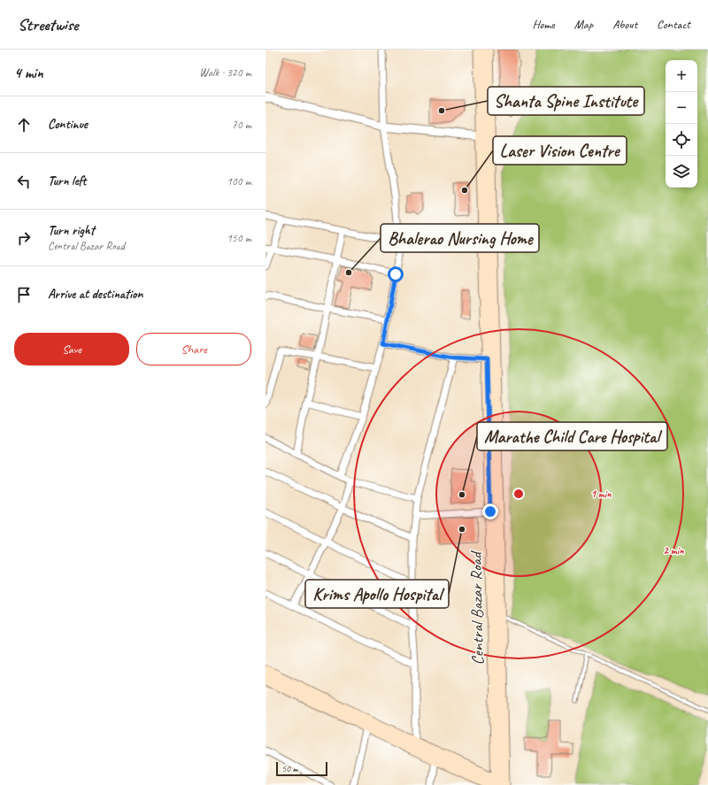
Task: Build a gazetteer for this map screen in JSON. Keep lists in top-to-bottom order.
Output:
{
  "streets": {
    "main road": ["Central Bazar Road"]
  },
  "places": [
    "Shanta Spine Institute",
    "Laser Vision Centre",
    "Bhalerao Nursing Home",
    "Marathe Child Care Hospital",
    "Krims Apollo Hospital"
  ],
  "scale_bar": "50 m",
  "page": {
    "header": "Streetwise",
    "nav": [
      "Home",
      "Map",
      "About",
      "Contact"
    ],
    "heading": ["4 min", "Walk · 320 m"],
    "map_buttons": ["+", "−"],
    "list": [
      ["Continue", "70 m"],
      ["Turn left", "100 m"],
      ["Turn right", "Central Bazar Road", "150 m"],
      "Arrive at destination"
    ],
    "buttons": ["Save", "Share"],
    "scale": "50 m"
  },
  "rings": ["1 min", "2 min"]
}
